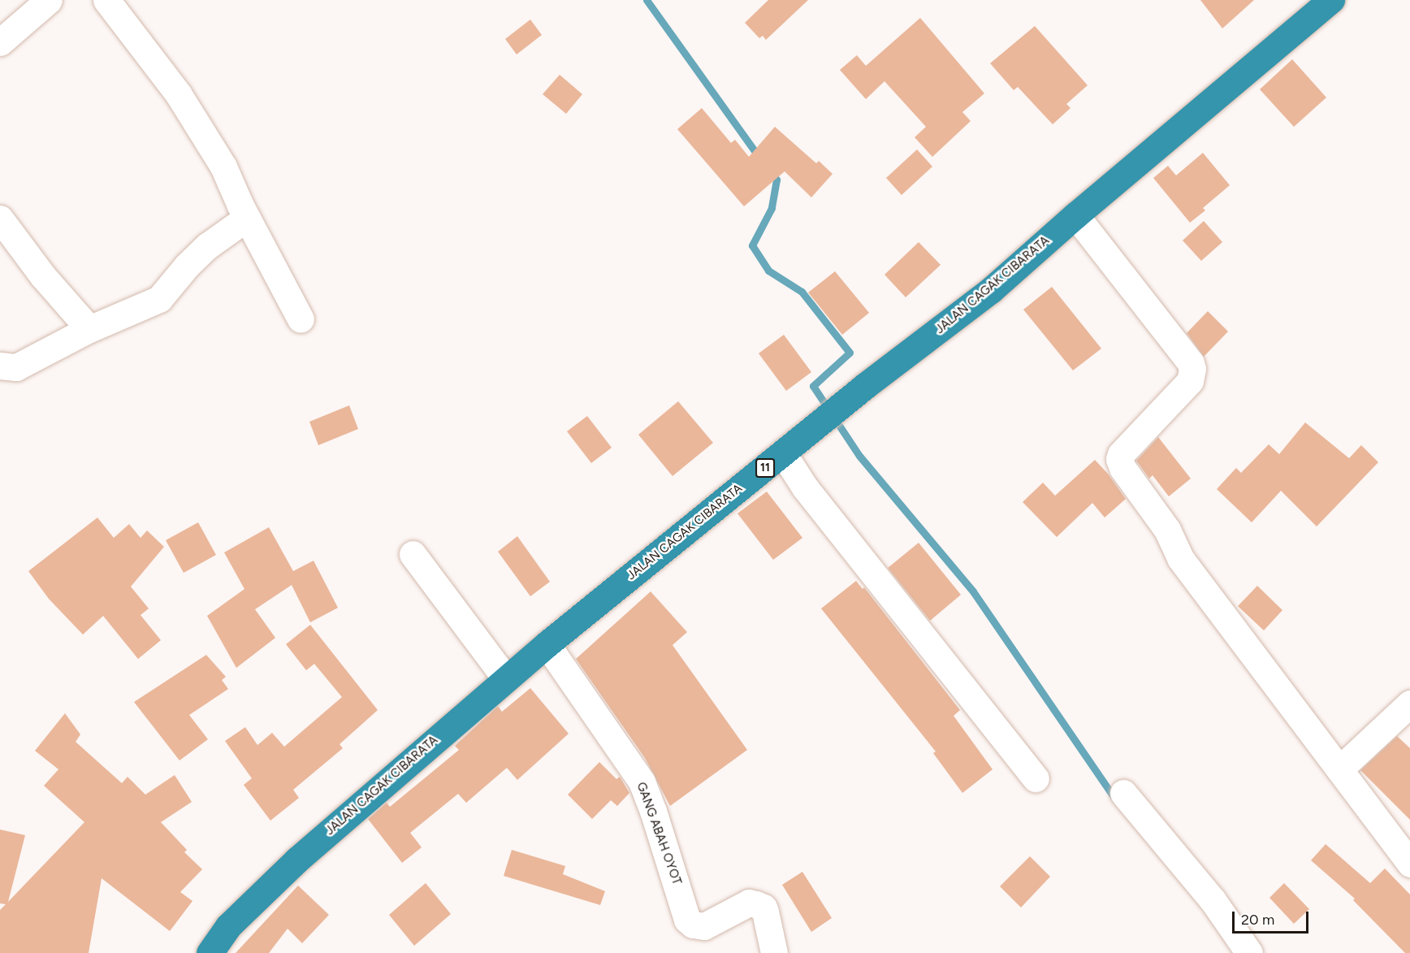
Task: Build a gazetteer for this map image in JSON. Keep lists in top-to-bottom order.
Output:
{
  "streets": {
    "highway": ["JALAN CAGAK CIBARATA", "11"],
    "street": ["GANG ABAH OYOT"]
  },
  "crossings": [
    ["JALAN CAGAK CIBARATA", "GANG ABAH OYOT"]
  ],
  "scale_bar": "20 m"
}
